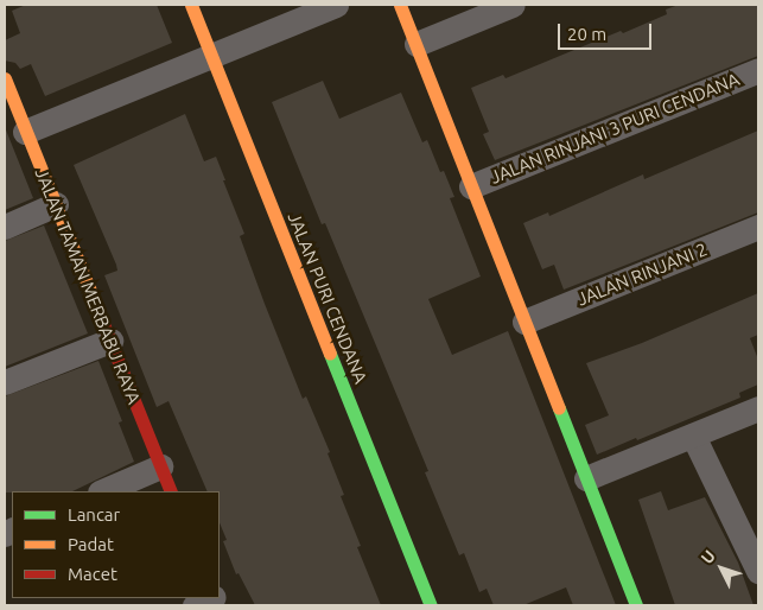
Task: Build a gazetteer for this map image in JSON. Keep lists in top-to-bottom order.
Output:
{
  "streets": {
    "street": [
      "JALAN RINJANI 3 PURI CENDANA",
      "JALAN RINJANI 2",
      "JALAN TAMAN MERBABU RAYA",
      "JALAN PURI CENDANA"
    ]
  },
  "legend": ["Lancar", "Padat", "Macet"],
  "scale_bar": "20 m",
  "north": "top left"
}
